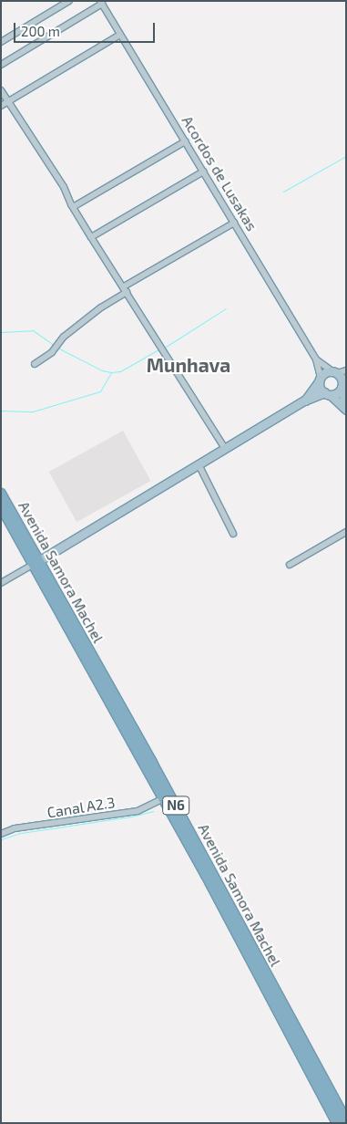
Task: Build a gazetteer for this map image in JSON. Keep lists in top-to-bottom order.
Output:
{
  "streets": {
    "highway": ["Avenida Samora Machel", "N6"],
    "street": ["Acordos de Lusakas", "Canal A2.3"]
  },
  "crossings": [
    ["Avenida Samora Machel", "Canal A2.3"]
  ],
  "districts": ["Munhava"],
  "scale_bar": "200 m"
}
